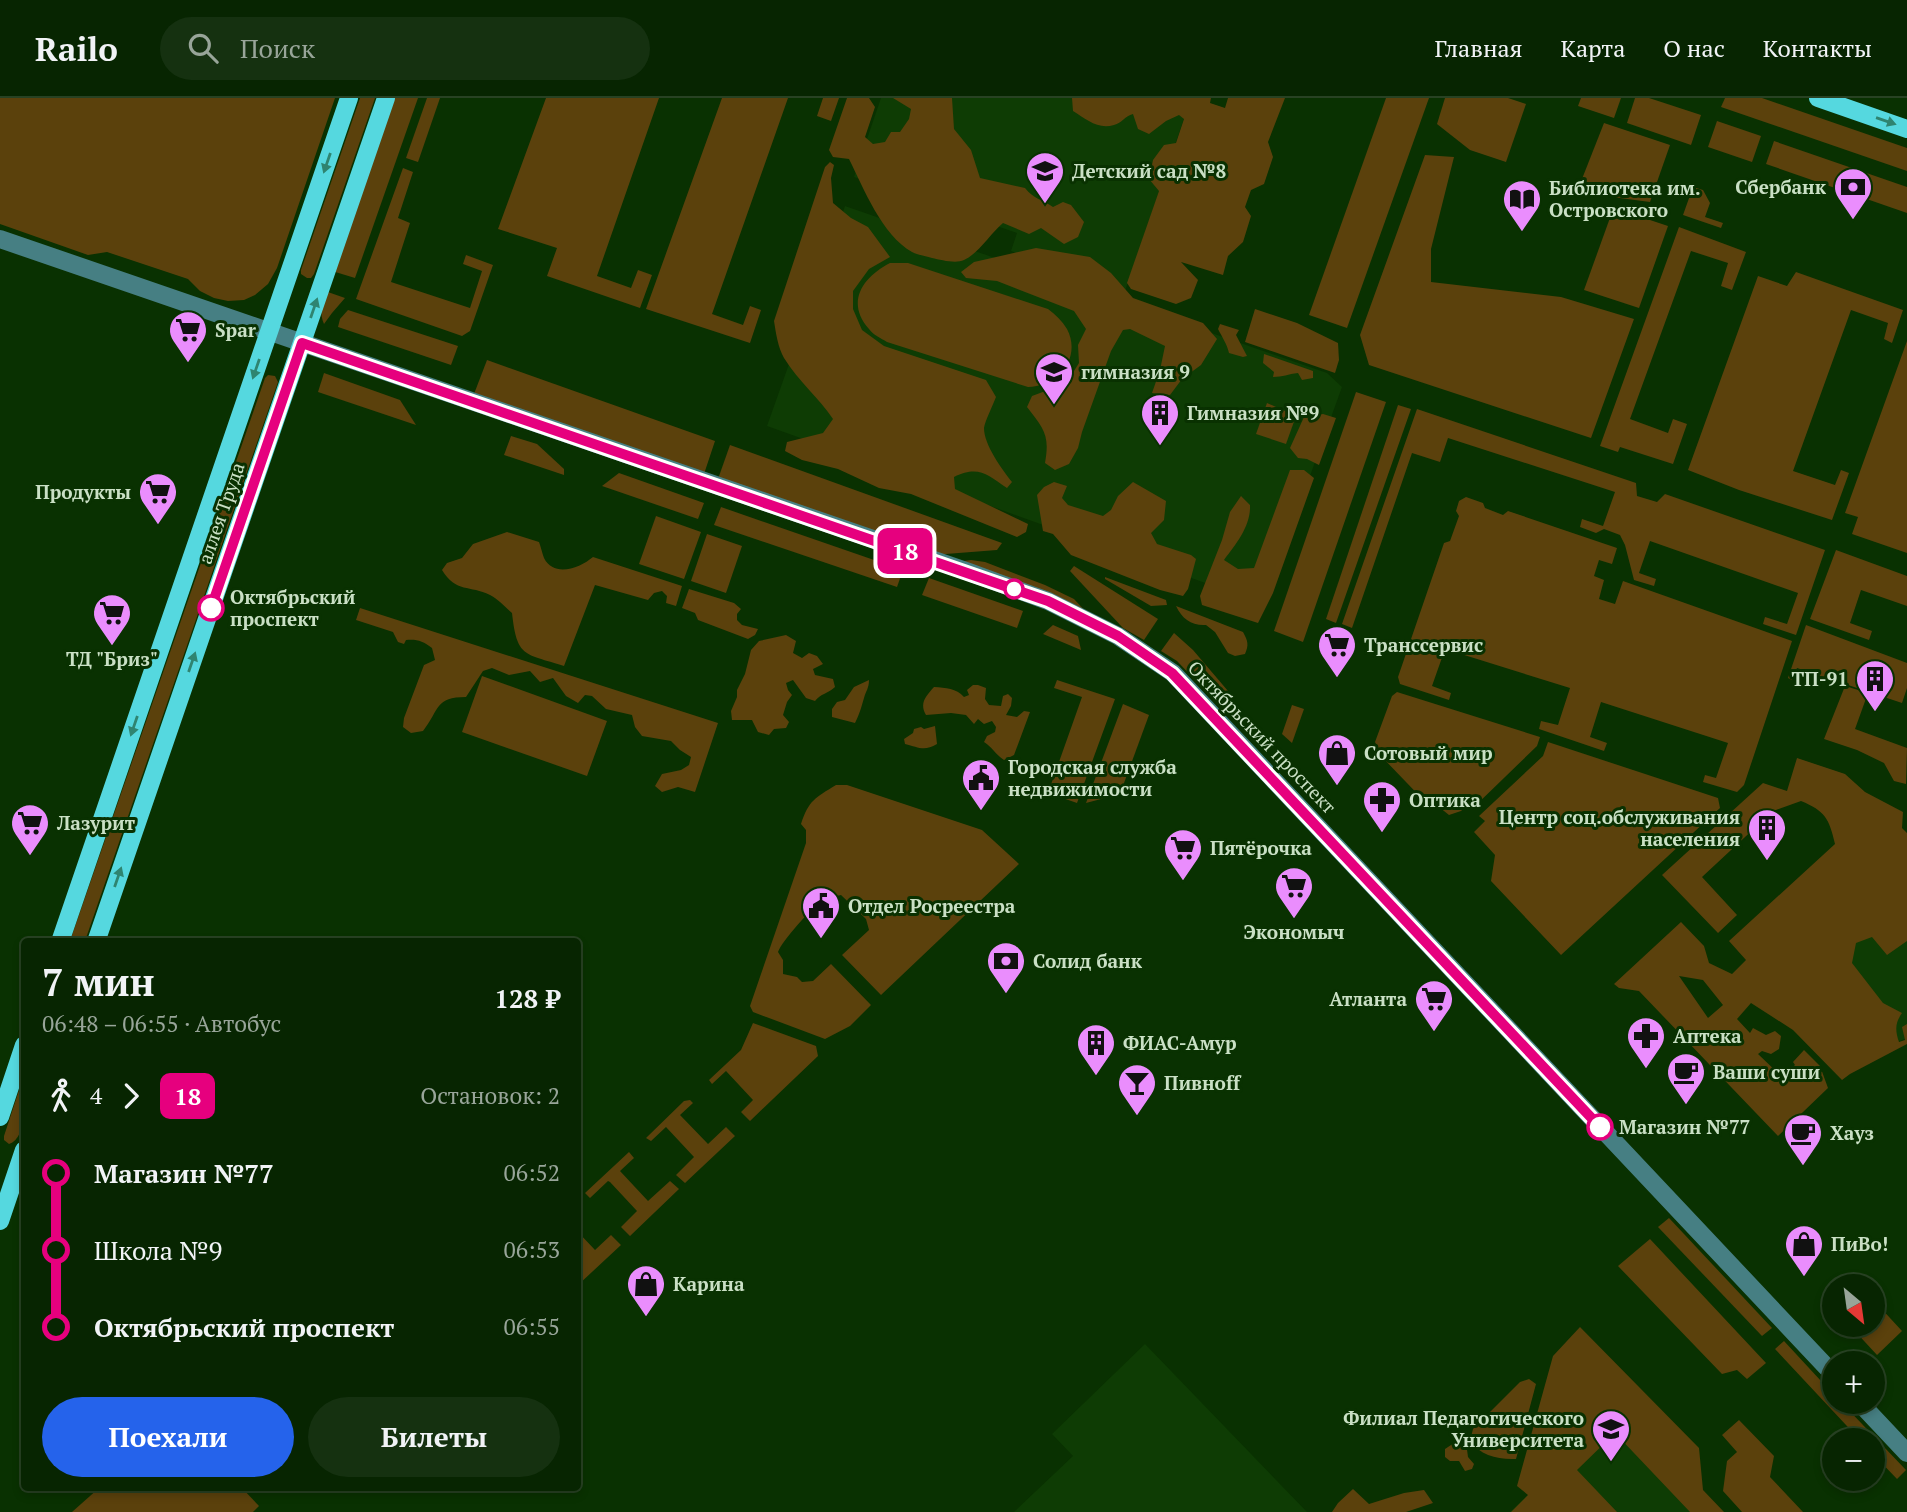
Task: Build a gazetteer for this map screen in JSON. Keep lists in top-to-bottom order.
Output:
{
  "streets": {
    "main road": ["аллея Труда"],
    "street": ["Октябрьский проспект"]
  },
  "crossings": [
    ["аллея Труда", "Октябрьский проспект"]
  ],
  "places": {
    "school or university": ["Детский сад №8", "гимназия 9", "Филиал Педагогического Университета"],
    "bank": ["Сбербанк", "Солид банк"],
    "library": ["Библиотека им. Островского"],
    "supermarket": [
      "Spar",
      "Продукты",
      "ТД \"Бриз\"",
      "Транссервис",
      "Лазурит",
      "Пятёрочка",
      "Экономыч",
      "Атланта"
    ],
    "building": [
      "Гимназия №9",
      "ТП-91",
      "Центр соц.обслуживания населения",
      "ФИАС-Амур"
    ],
    "other": ["Октябрьский проспект", "Магазин №77"],
    "shop": ["Сотовый мир", "ПиВо!", "Карина"],
    "public building": ["Городская служба недвижимости", "Отдел Росреестра"],
    "pharmacy": ["Оптика", "Аптека"],
    "cafe": ["Ваши суши", "Хауз"],
    "bar": ["Пивнoff"]
  },
  "lines": ["bus line 18"],
  "north": "bottom right",
  "page": {
    "header": "Railo",
    "search": "Поиск",
    "nav": [
      "Главная",
      "Карта",
      "О нас",
      "Контакты"
    ],
    "on_map": "18",
    "heading": ["7 мин", "06:48 – 06:55 · Автобус", "128 ₽"],
    "legs": ["4", "18", "Остановок: 2"],
    "list": [
      {
        "name": "Магазин №77",
        "value": "06:52"
      },
      {
        "name": "Школа №9",
        "value": "06:53"
      },
      {
        "name": "Октябрьский проспект",
        "value": "06:55"
      }
    ],
    "map_buttons": ["+", "−"],
    "buttons": ["Поехали", "Билеты"]
  }
}
